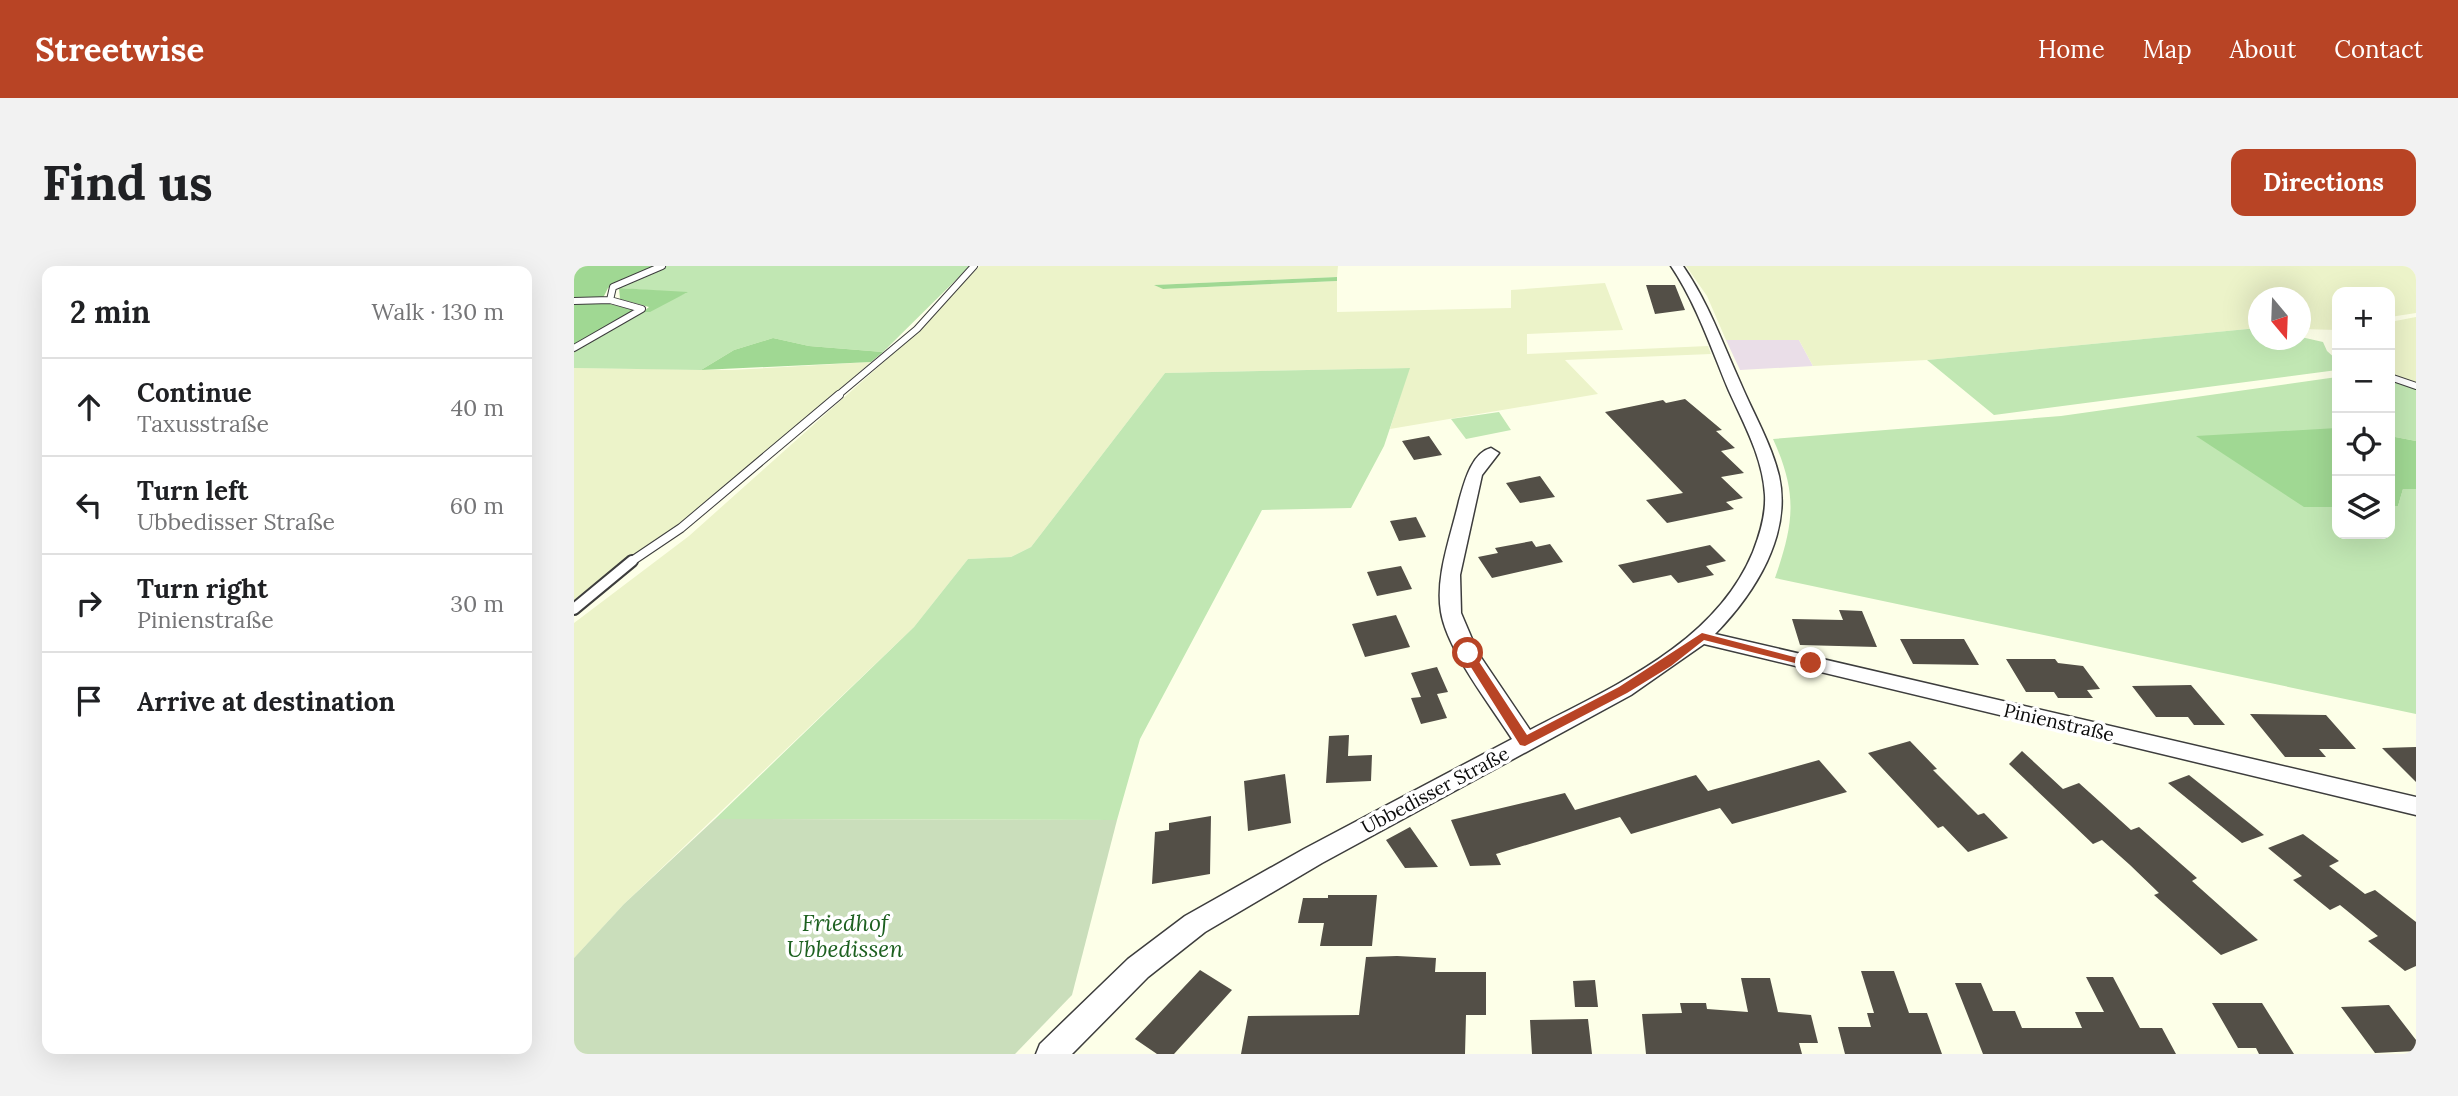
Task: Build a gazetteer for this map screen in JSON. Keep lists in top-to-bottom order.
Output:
{
  "streets": {
    "street": ["Pinienstraße", "Ubbedisser Straße"]
  },
  "crossings": [
    ["Pinienstraße", "Ubbedisser Straße"]
  ],
  "parks": ["Friedhof Ubbedissen"],
  "north": "bottom",
  "page": {
    "header": "Streetwise",
    "nav": [
      "Home",
      "Map",
      "About",
      "Contact"
    ],
    "buttons": "Directions",
    "title": "Find us",
    "heading": ["2 min", "Walk · 130 m"],
    "map_buttons": ["+", "−"],
    "list": [
      ["Continue", "Taxusstraße", "40 m"],
      ["Turn left", "Ubbedisser Straße", "60 m"],
      ["Turn right", "Pinienstraße", "30 m"],
      "Arrive at destination"
    ]
  }
}
